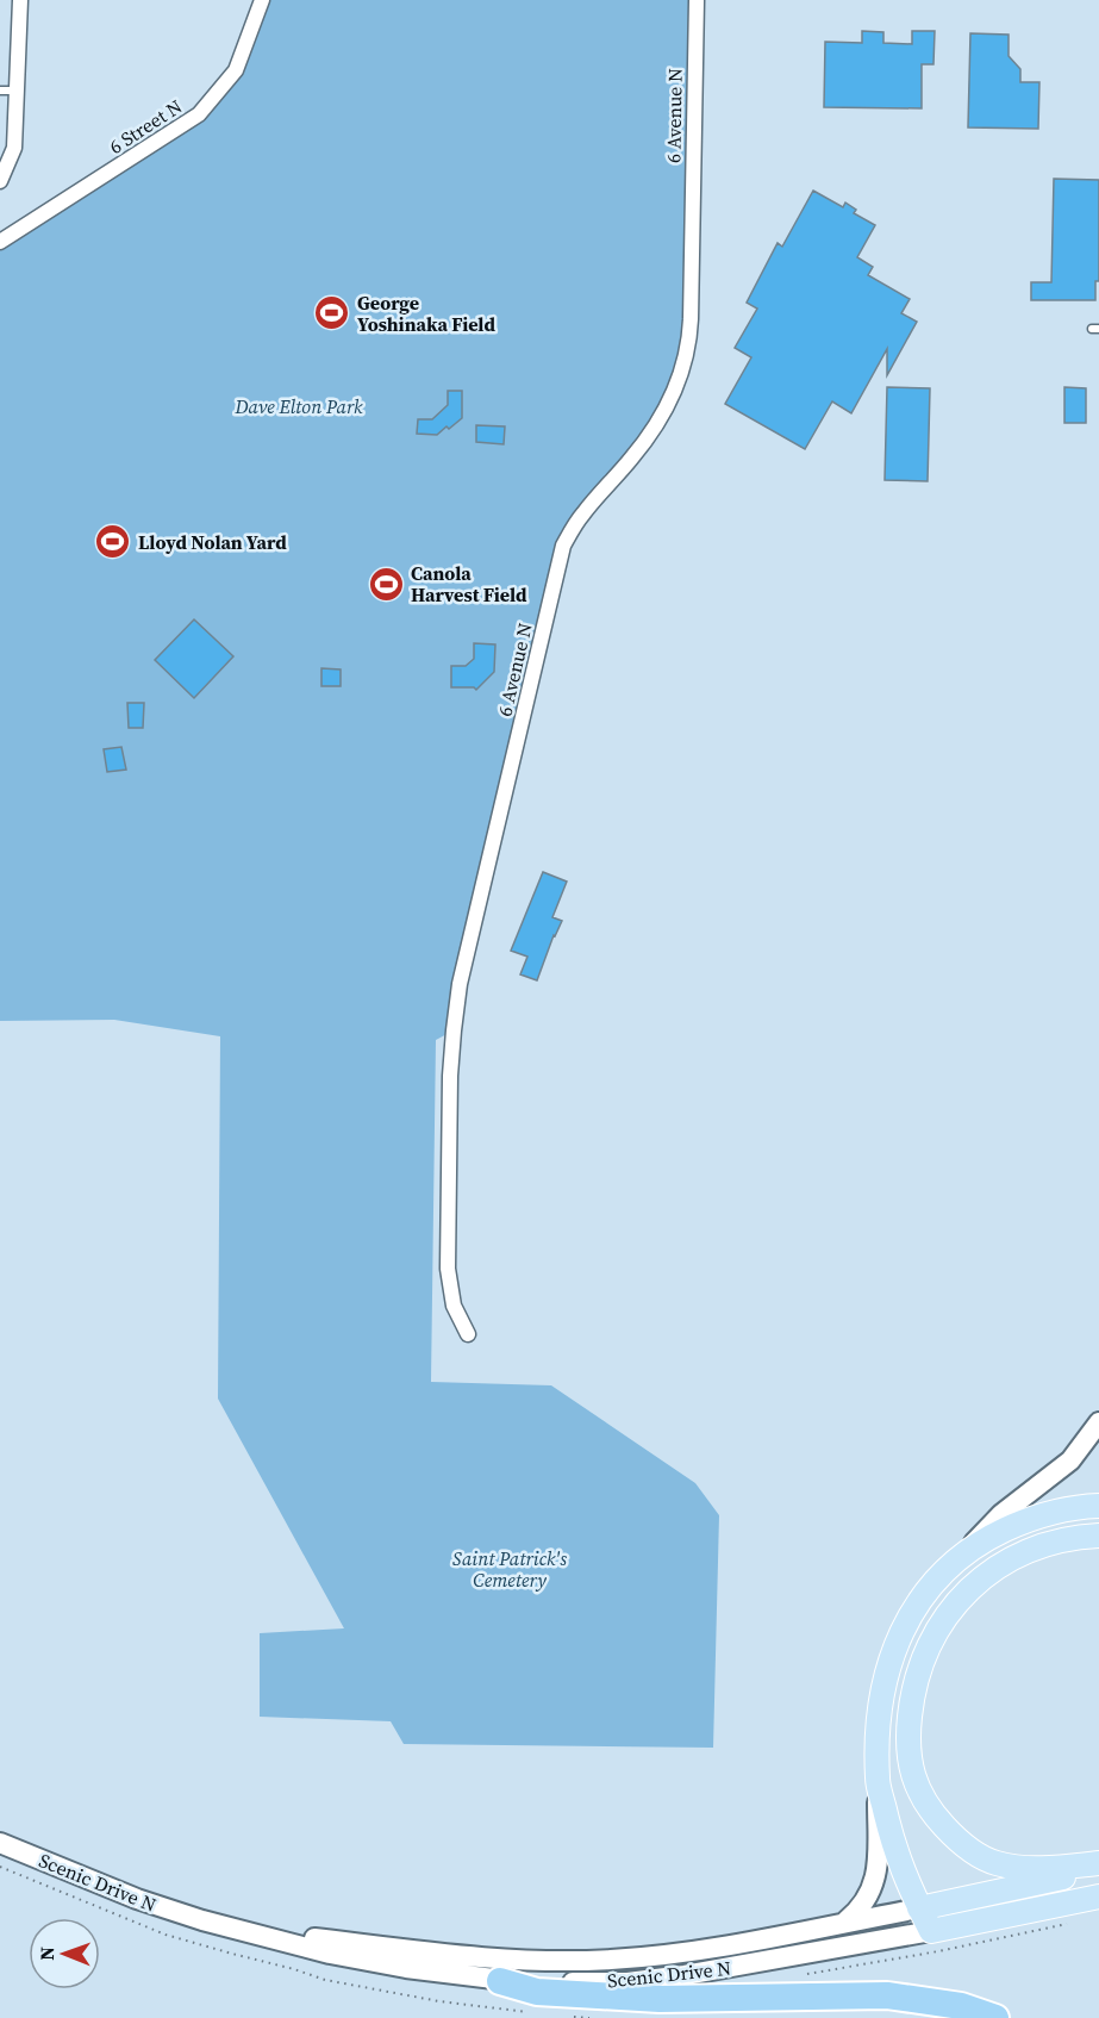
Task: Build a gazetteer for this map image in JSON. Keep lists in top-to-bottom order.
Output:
{
  "streets": {
    "main road": ["Scenic Drive N"],
    "street": ["6 Avenue N", "6 Street N"]
  },
  "parks": ["Dave Elton Park", "Saint Patrick's Cemetery"],
  "places": {
    "sports": ["George Yoshinaka Field", "Lloyd Nolan Yard", "Canola Harvest Field"]
  },
  "north": "left"
}
